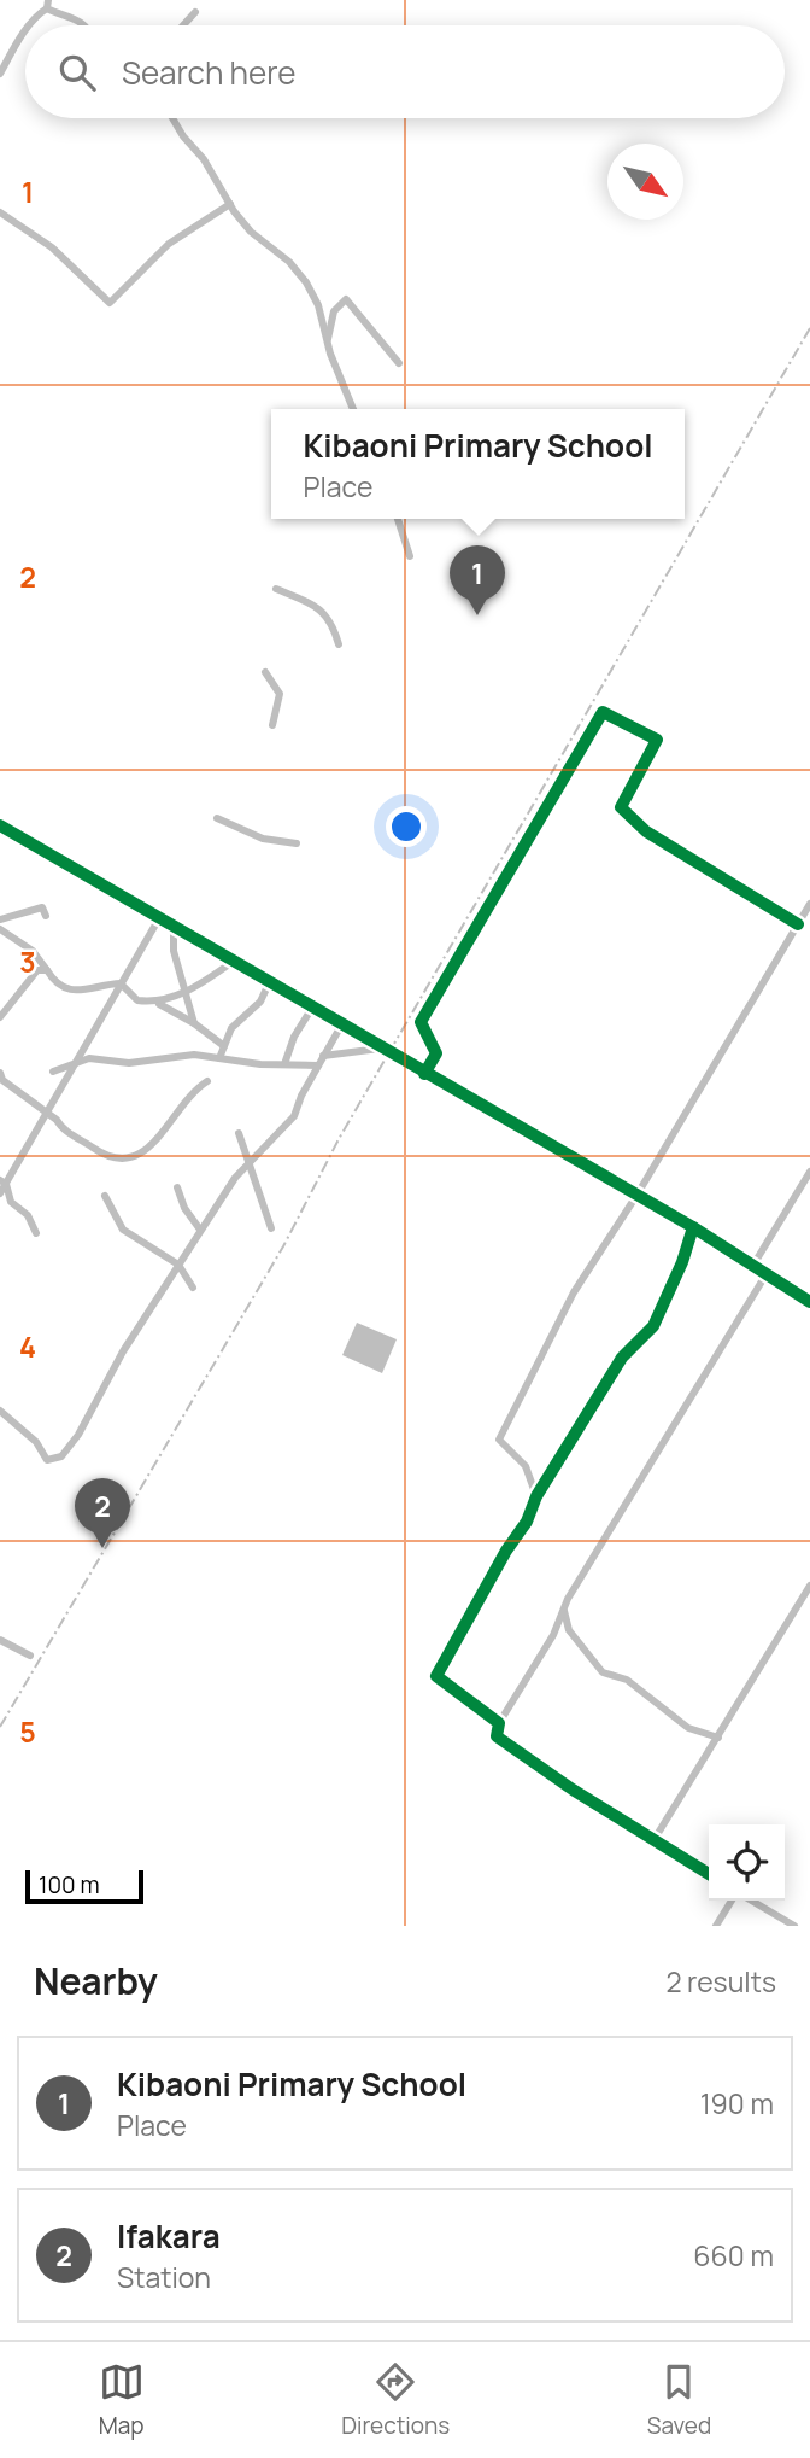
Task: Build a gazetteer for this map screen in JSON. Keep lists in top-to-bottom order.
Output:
{
  "scale_bar": "100 m",
  "north": "bottom right",
  "page": {
    "search": "Search here",
    "popup": ["Kibaoni Primary School", "Place"],
    "pins": ["1", "2"],
    "scale": "100 m",
    "heading": ["Nearby", "2 results"],
    "list": [
      {
        "mark": "1",
        "name": "Kibaoni Primary School",
        "note": "Place",
        "value": "190 m"
      },
      {
        "mark": "2",
        "name": "Ifakara",
        "note": "Station",
        "value": "660 m"
      }
    ],
    "nav": ["Map", "Directions", "Saved"]
  },
  "grid": {
    "rows": [
      "1",
      "2",
      "3",
      "4",
      "5"
    ]
  }
}
